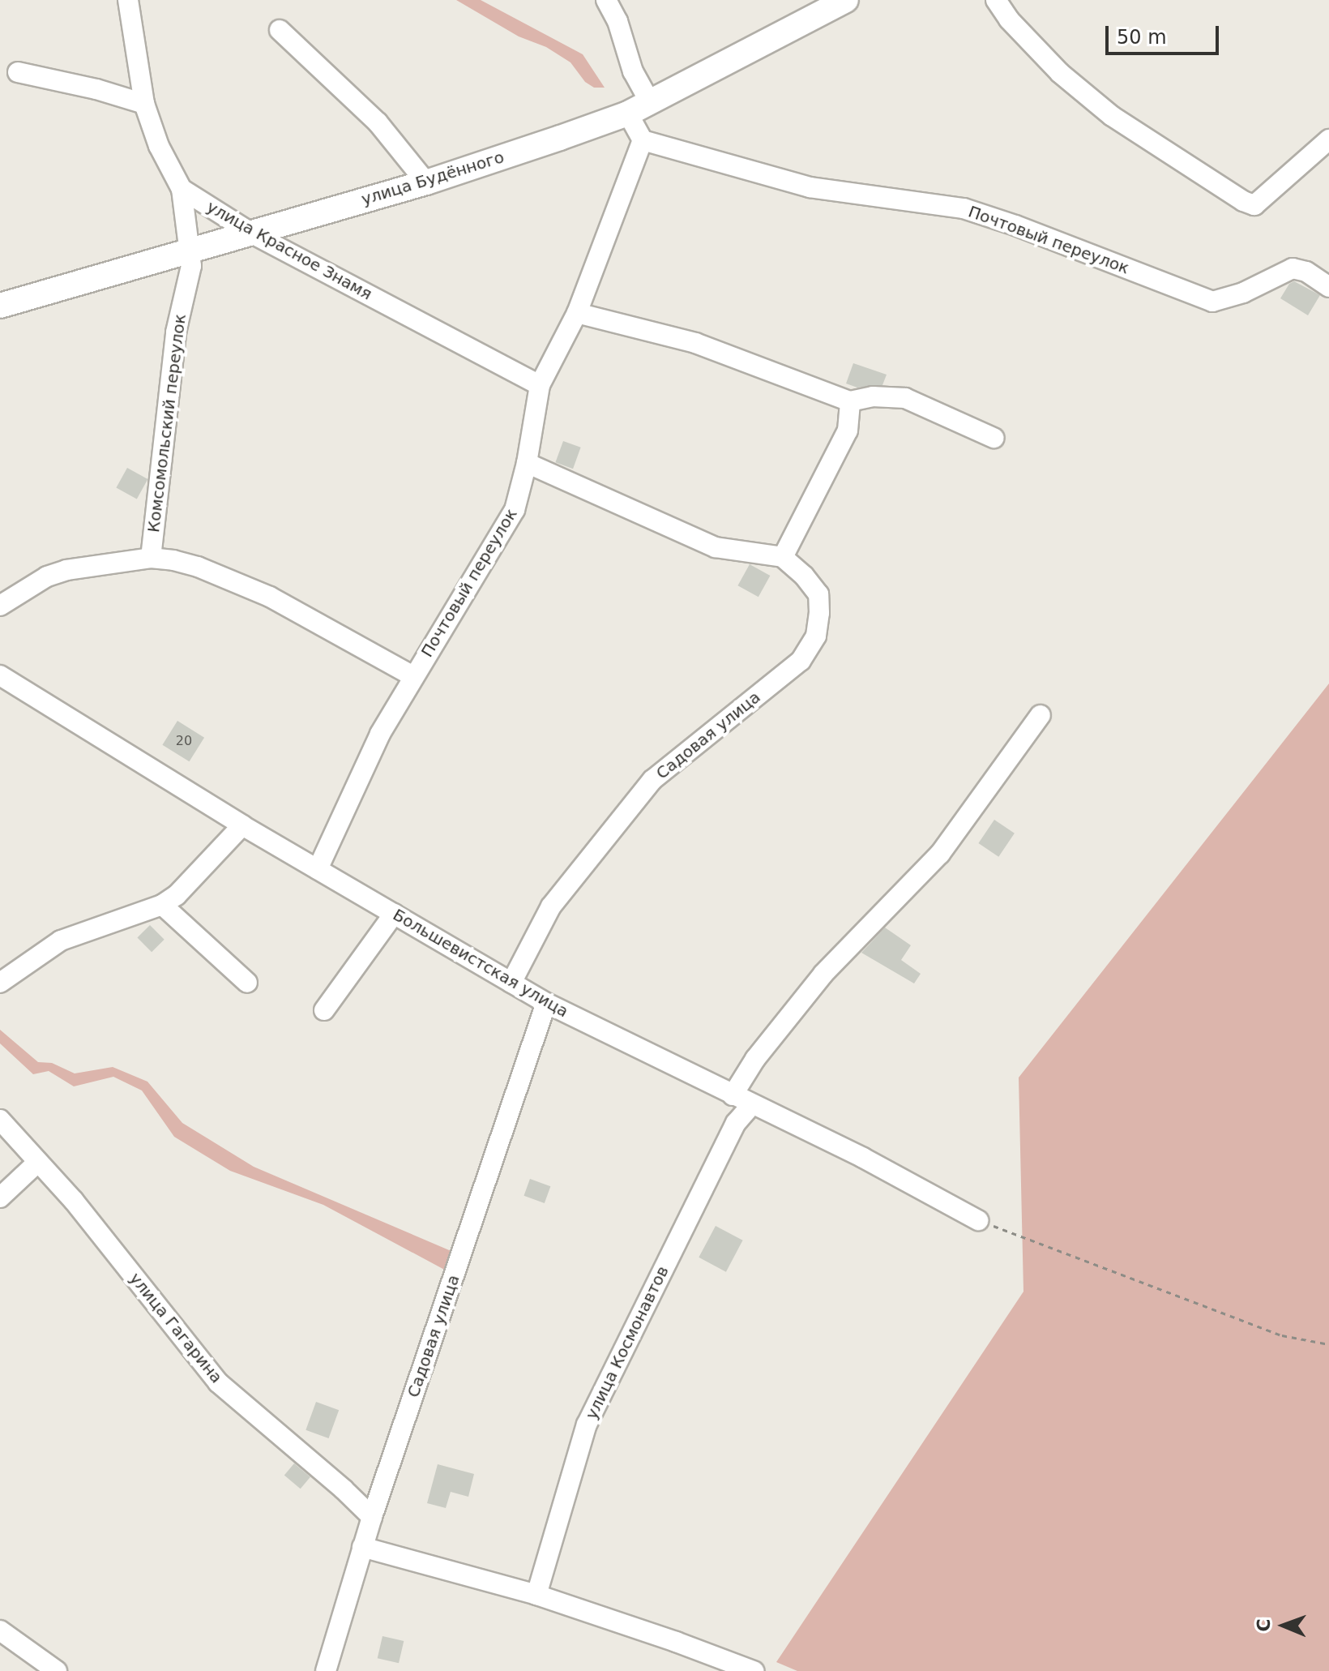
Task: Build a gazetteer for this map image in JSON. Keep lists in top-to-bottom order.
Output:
{
  "streets": {
    "main road": ["улица Будённого"],
    "street": [
      "Почтовый переулок",
      "улица Красное Знамя",
      "Комсомольский переулок",
      "Садовая улица",
      "Большевистская улица",
      "улица Гагарина",
      "улица Космонавтов"
    ]
  },
  "crossings": [
    ["улица Будённого", "улица Красное Знамя"],
    ["улица Будённого", "Комсомольский переулок"],
    ["Почтовый переулок", "улица Красное Знамя"],
    ["Почтовый переулок", "Большевистская улица"],
    ["улица Красное Знамя", "Комсомольский переулок"],
    ["Садовая улица", "Большевистская улица"],
    ["Садовая улица", "улица Гагарина"],
    ["Большевистская улица", "улица Космонавтов"]
  ],
  "house_numbers": ["20"],
  "scale_bar": "50 m",
  "north": "left"
}
